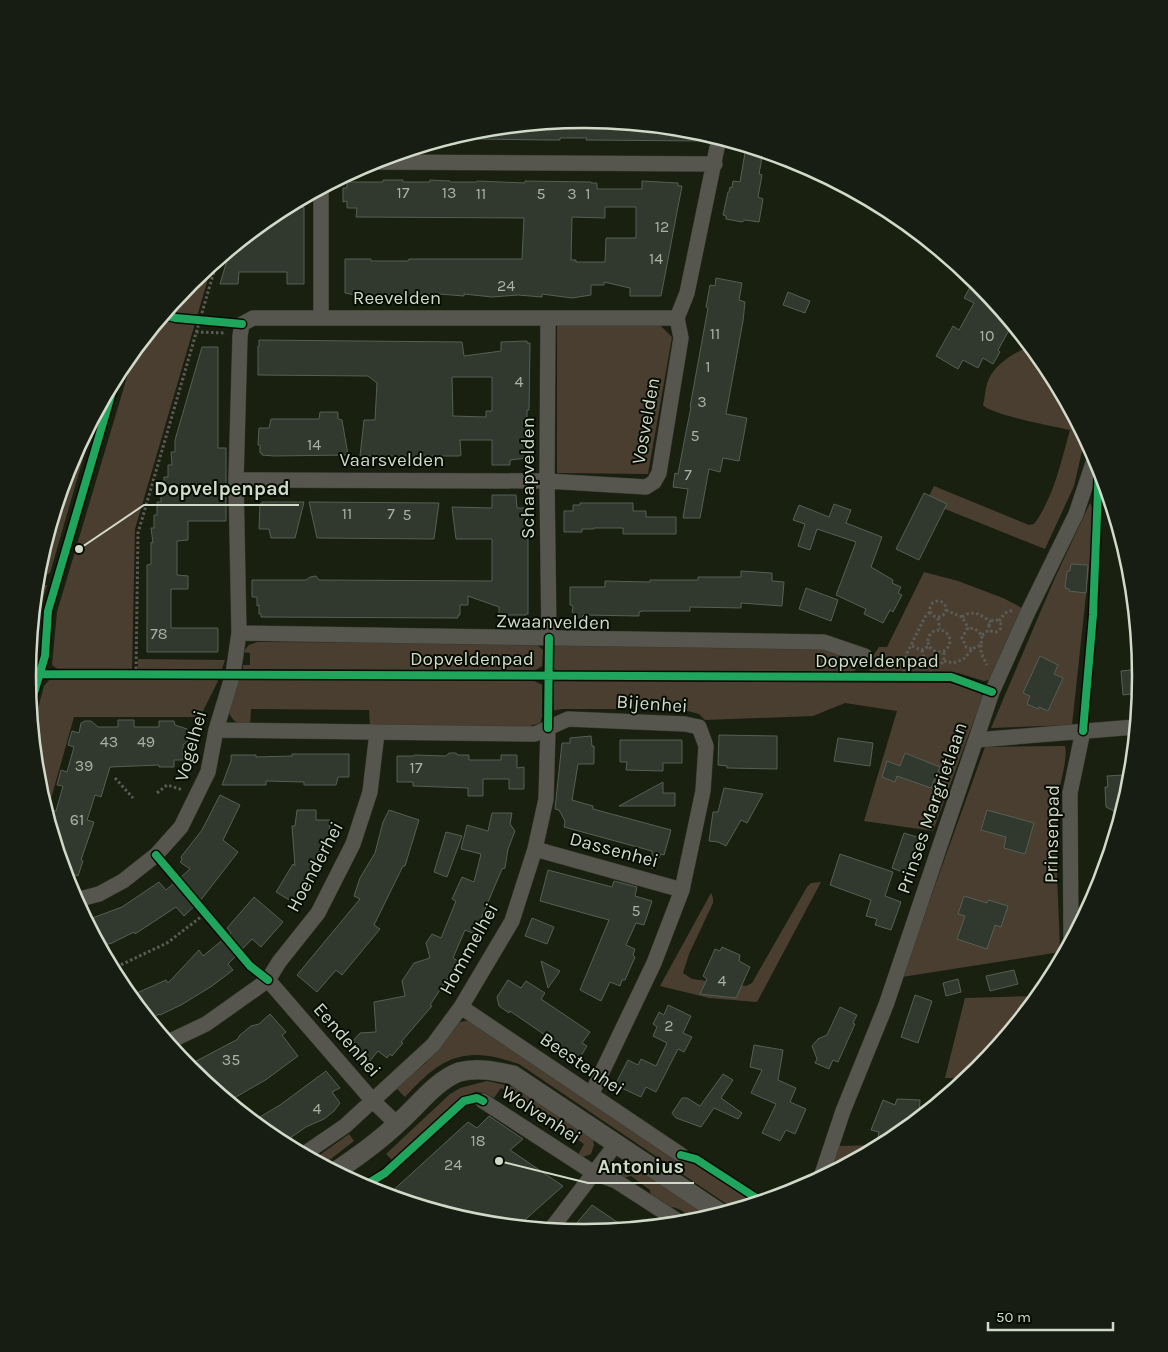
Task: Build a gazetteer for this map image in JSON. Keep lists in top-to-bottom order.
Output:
{
  "streets": {
    "street": [
      "Reevelden",
      "Vosvelden",
      "Vaarsvelden",
      "Schaapvelden",
      "Zwaanvelden",
      "Bijenhei",
      "Vogelhei",
      "Prinses Margrietlaan",
      "Prinsenpad",
      "Dassenhei",
      "Hoenderhei",
      "Hommelhei",
      "Eendenhei",
      "Beestenhei",
      "Wolvenhei"
    ],
    "cycle path": ["Dopveldenpad"]
  },
  "crossings": [
    ["Reevelden", "Vosvelden"],
    ["Reevelden", "Schaapvelden"],
    ["Vosvelden", "Vaarsvelden"],
    ["Vosvelden", "Schaapvelden"],
    ["Vaarsvelden", "Schaapvelden"],
    ["Schaapvelden", "Zwaanvelden"],
    ["Zwaanvelden", "Vogelhei"],
    ["Bijenhei", "Vogelhei"],
    ["Bijenhei", "Dassenhei"],
    ["Bijenhei", "Hoenderhei"],
    ["Bijenhei", "Hommelhei"],
    ["Bijenhei", "Beestenhei"],
    ["Dassenhei", "Hommelhei"],
    ["Hoenderhei", "Eendenhei"],
    ["Hommelhei", "Eendenhei"],
    ["Hommelhei", "Beestenhei"]
  ],
  "places": ["Dopvelpenpad", "Antonius"],
  "house_numbers": [
    "17",
    "13",
    "11",
    "5",
    "3",
    "1",
    "12",
    "14",
    "24",
    "11",
    "10",
    "1",
    "4",
    "3",
    "5",
    "14",
    "7",
    "11",
    "7",
    "5",
    "78",
    "43",
    "49",
    "39",
    "17",
    "61",
    "5",
    "4",
    "2",
    "35",
    "4",
    "18",
    "24"
  ],
  "scale_bar": "50 m"
}
